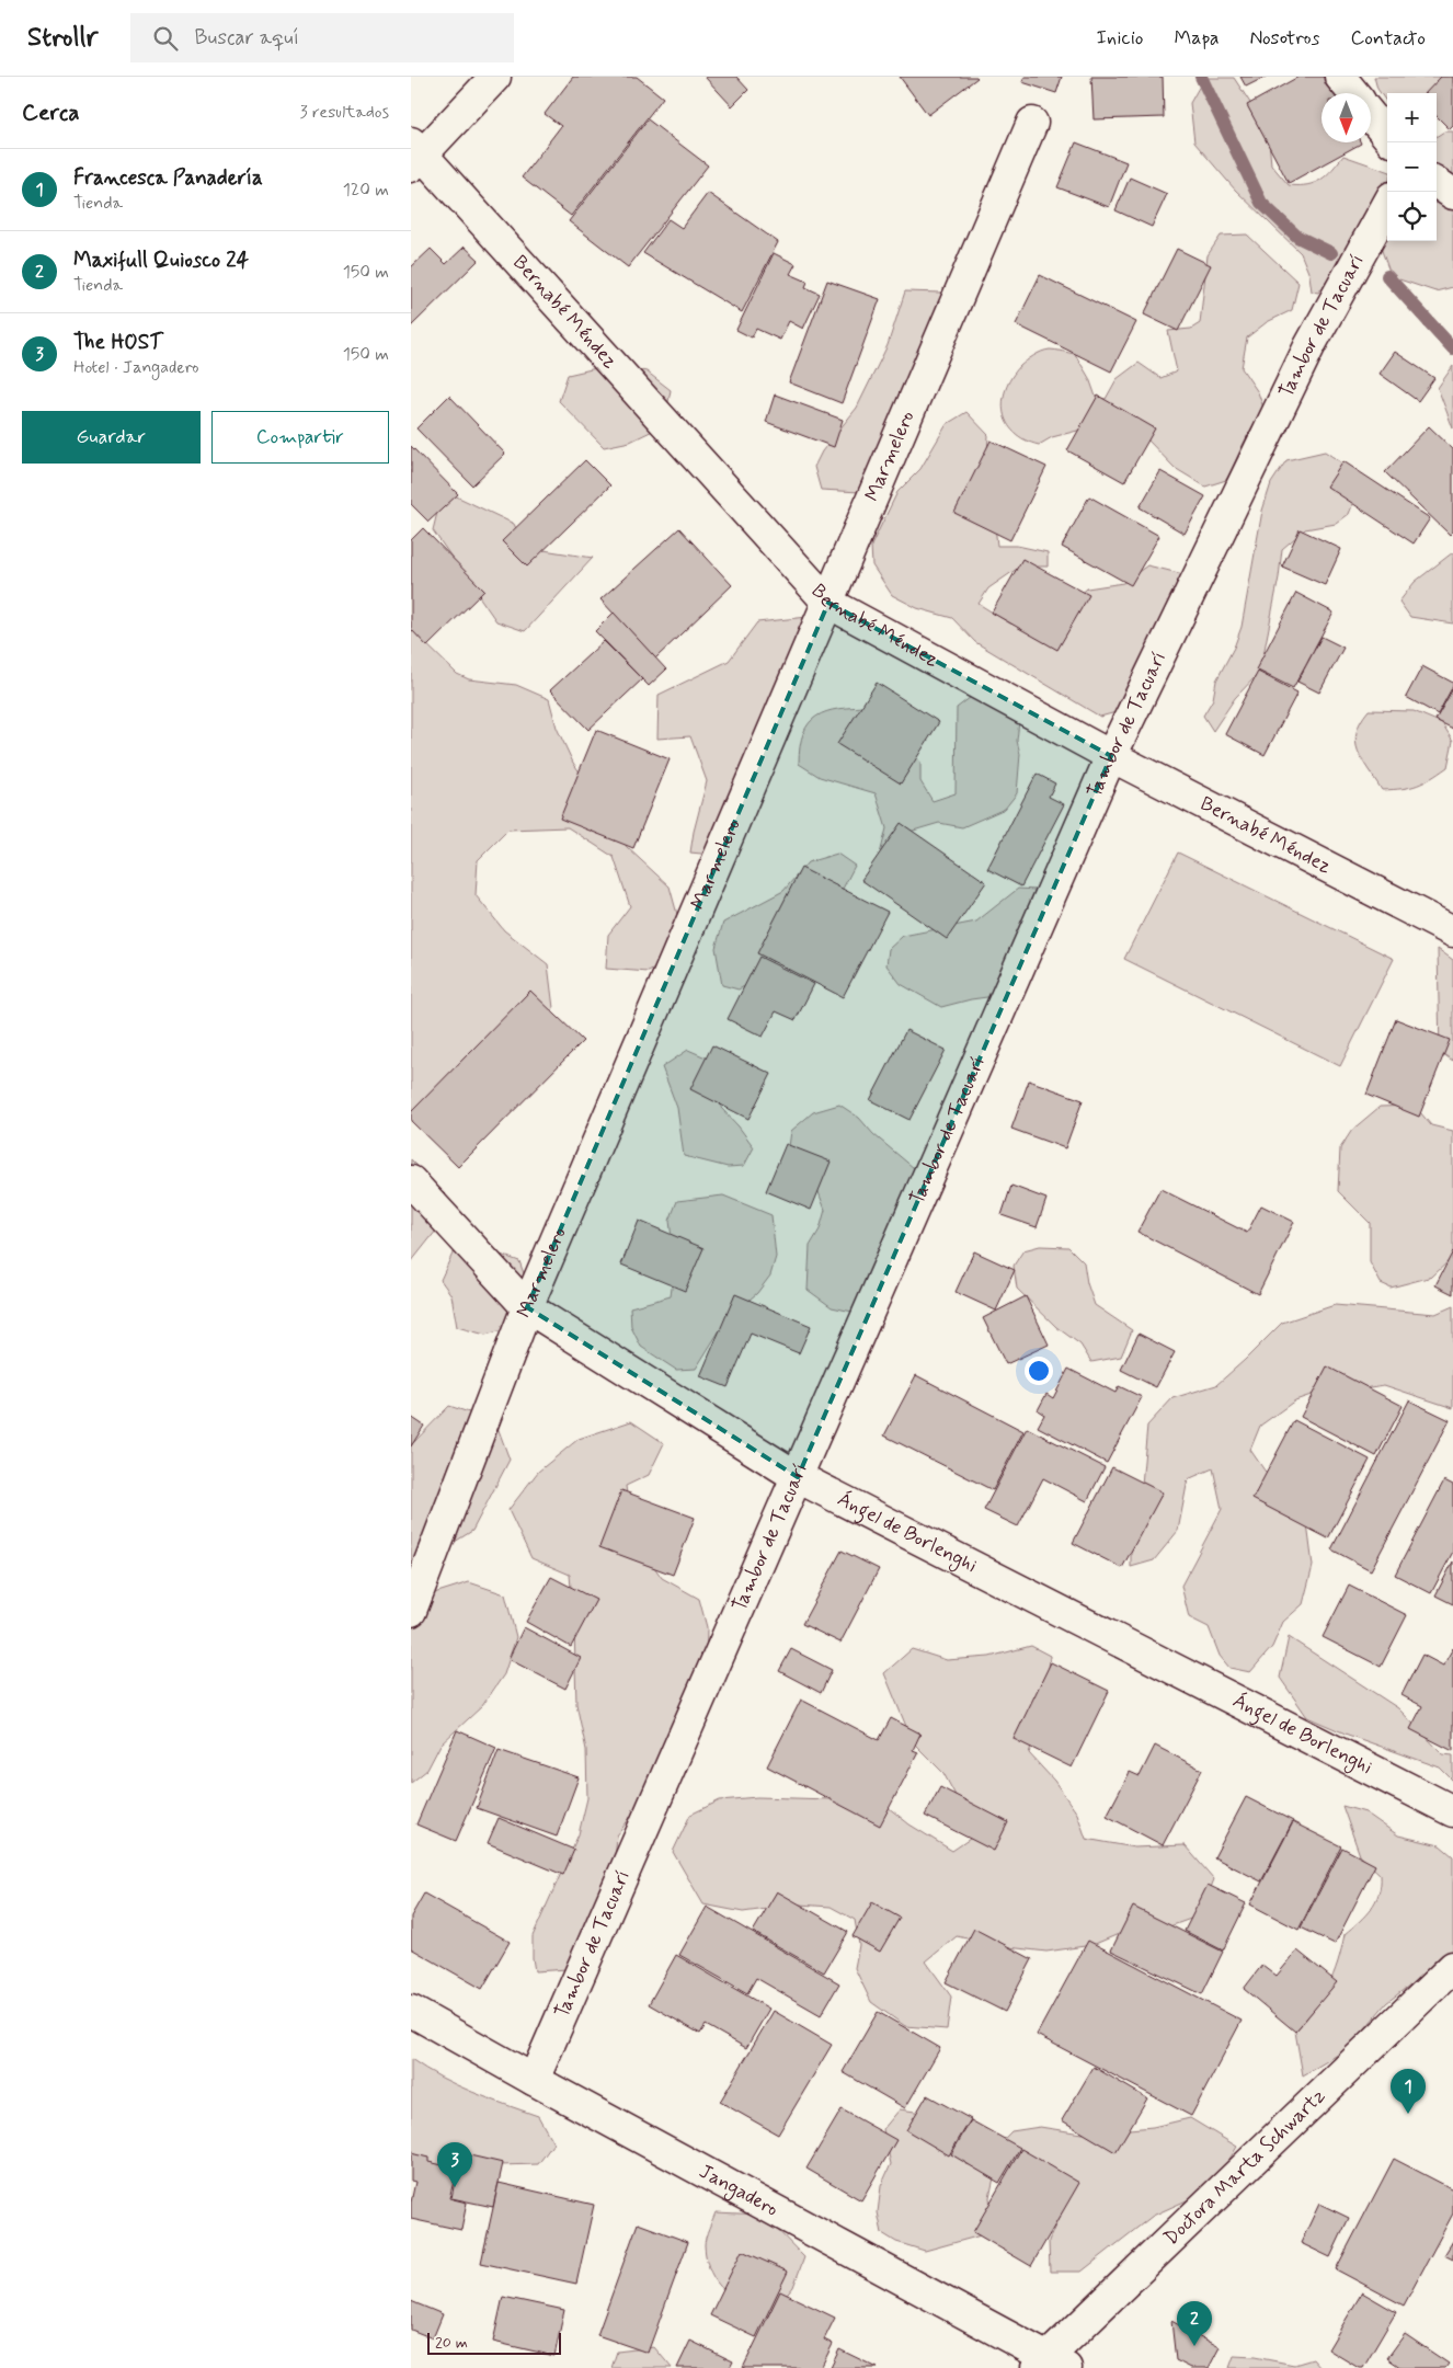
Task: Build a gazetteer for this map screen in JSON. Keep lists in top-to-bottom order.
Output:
{
  "streets": {
    "street": [
      "Bernabé Méndez",
      "Tambor de Tacuarí",
      "Marmelero",
      "Ángel de Borlenghi",
      "Doctora Marta Schwartz",
      "Jangadero"
    ]
  },
  "crossings": [
    ["Bernabé Méndez", "Tambor de Tacuarí"],
    ["Bernabé Méndez", "Marmelero"],
    ["Tambor de Tacuarí", "Ángel de Borlenghi"],
    ["Tambor de Tacuarí", "Jangadero"],
    ["Marmelero", "Ángel de Borlenghi"],
    ["Doctora Marta Schwartz", "Jangadero"]
  ],
  "scale_bar": "20 m",
  "north": "bottom",
  "page": {
    "header": "Strollr",
    "search": "Buscar aquí",
    "nav": [
      "Inicio",
      "Mapa",
      "Nosotros",
      "Contacto"
    ],
    "heading": ["Cerca", "3 resultados"],
    "map_buttons": ["+", "−"],
    "list": [
      {
        "mark": "1",
        "name": "Francesca Panadería",
        "note": "Tienda",
        "value": "120 m"
      },
      {
        "mark": "2",
        "name": "Maxifull Quiosco 24",
        "note": "Tienda",
        "value": "150 m"
      },
      {
        "mark": "3",
        "name": "The HOST",
        "note": "Hotel · Jangadero",
        "value": "150 m"
      }
    ],
    "buttons": ["Guardar", "Compartir"],
    "pins": ["1", "3", "2"],
    "scale": "20 m"
  }
}
